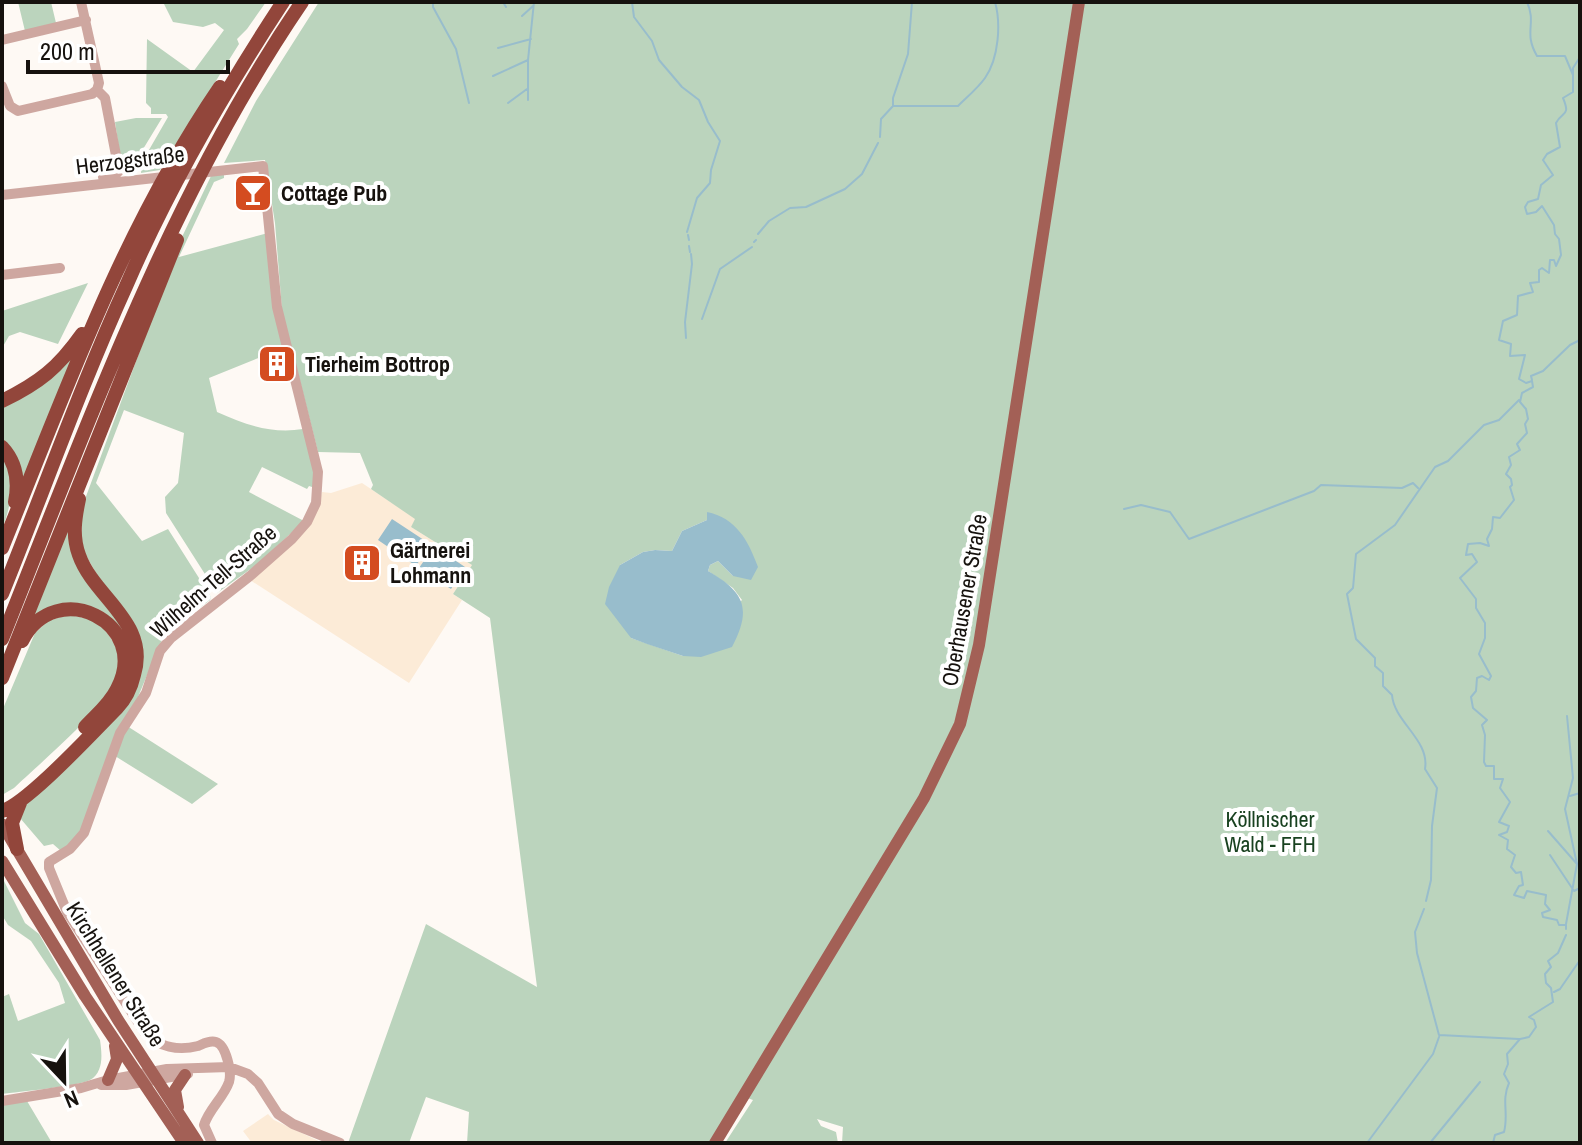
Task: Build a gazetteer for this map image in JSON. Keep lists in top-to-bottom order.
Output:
{
  "streets": {
    "main road": ["Oberhausener Straße", "Kirchhellener Straße"],
    "street": ["Herzogstraße", "Wilhelm-Tell-Straße"]
  },
  "crossings": [
    ["Herzogstraße", "Wilhelm-Tell-Straße"],
    ["Wilhelm-Tell-Straße", "Kirchhellener Straße"]
  ],
  "parks": ["Köllnischer Wald - FFH"],
  "places": {
    "bar": ["Cottage Pub"],
    "building": ["Tierheim Bottrop", "Gärtnerei Lohmann"]
  },
  "scale_bar": "200 m",
  "north": "bottom"
}
